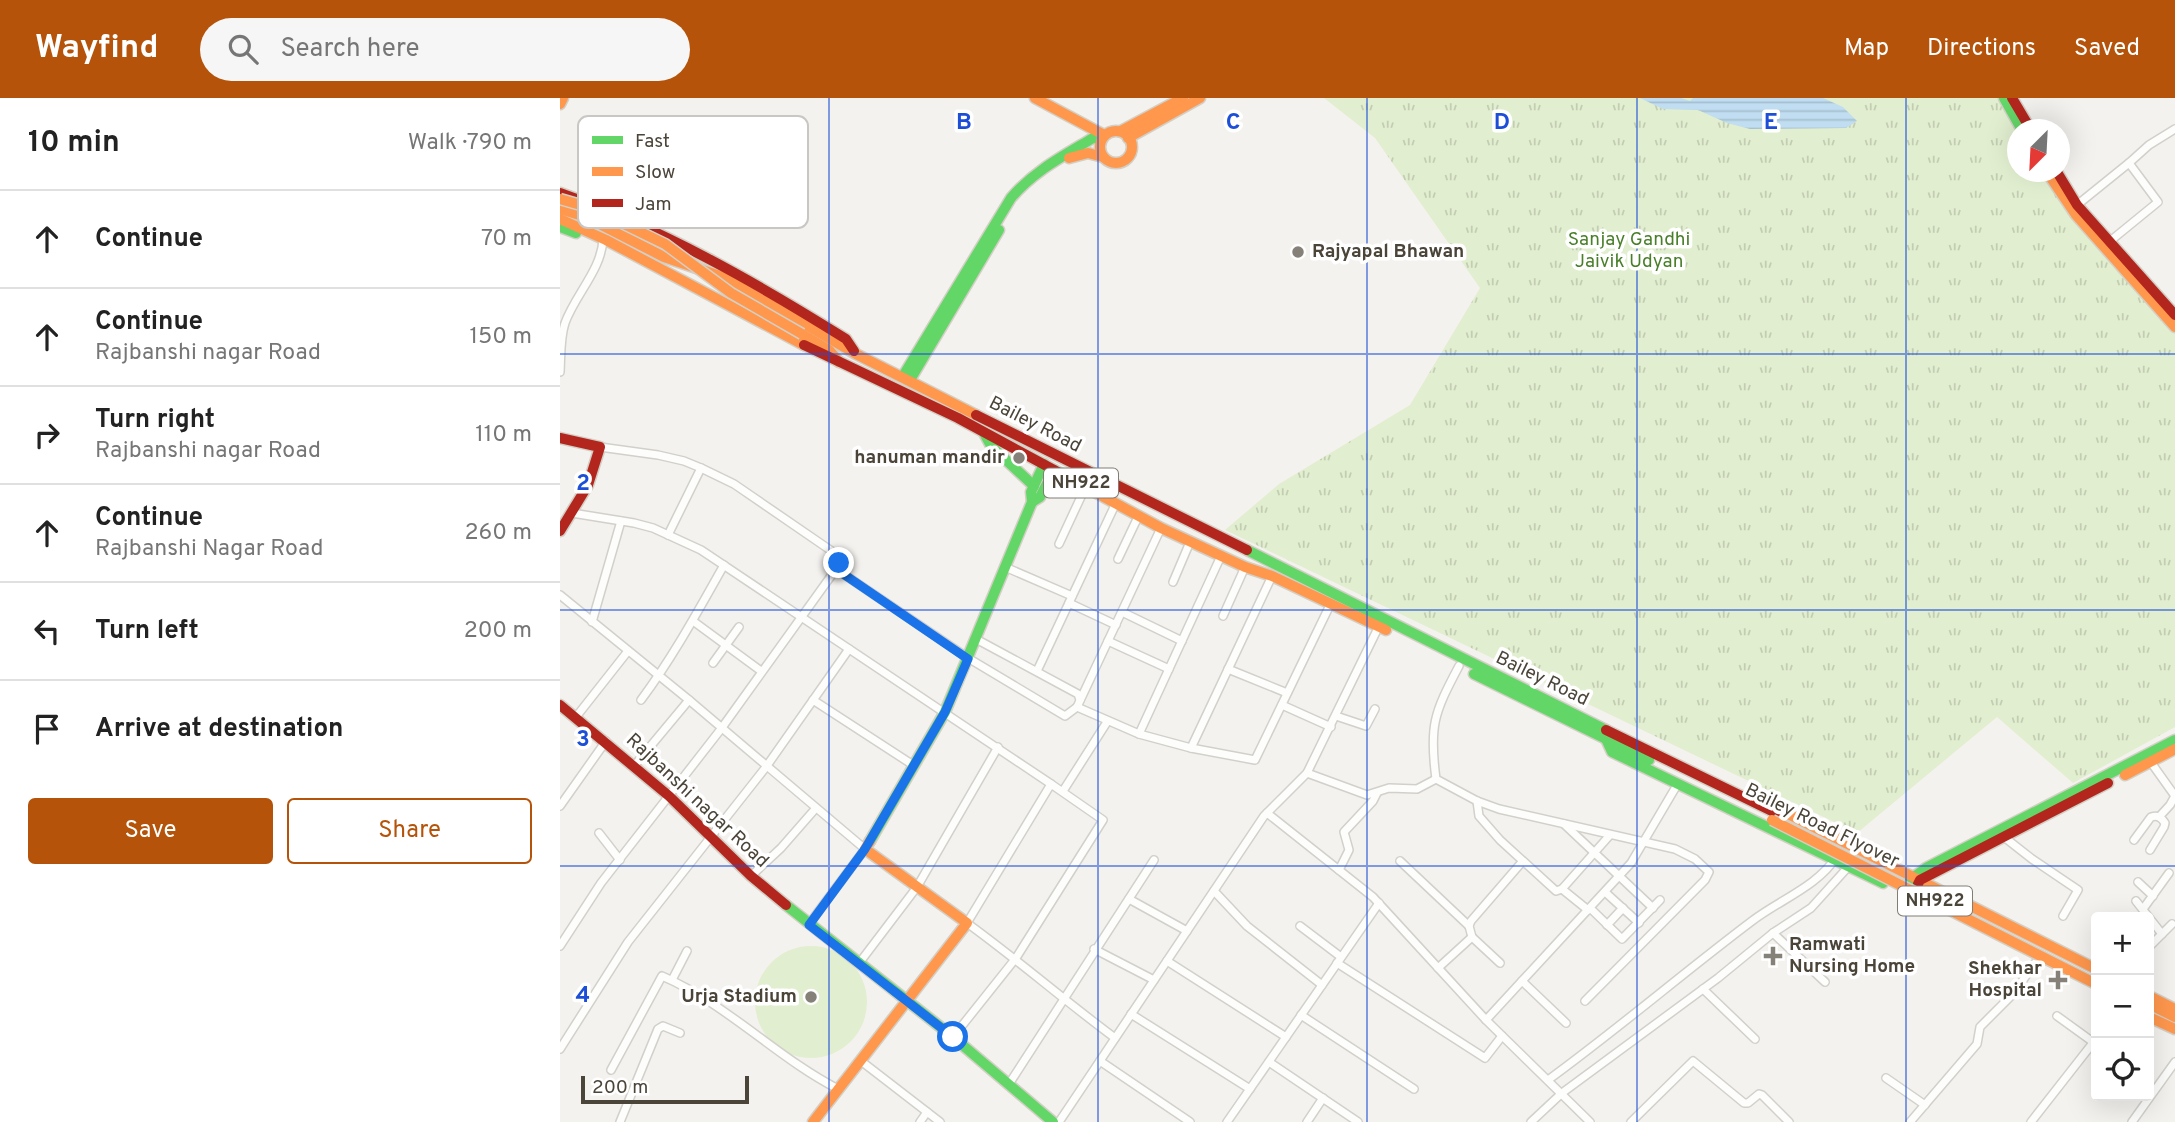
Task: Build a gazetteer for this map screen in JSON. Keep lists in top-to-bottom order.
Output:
{
  "streets": {
    "main road": [
      "Bailey Road",
      "NH922",
      "Rajbanshi nagar Road",
      "Bailey Road Flyover"
    ]
  },
  "crossings": [
    ["Bailey Road", "Bailey Road Flyover"]
  ],
  "parks": ["Sanjay Gandhi Jaivik Udyan"],
  "places": {
    "other": ["Rajyapal Bhawan", "hanuman mandir", "Urja Stadium"],
    "health": ["Ramwati Nursing Home", "Shekhar Hospital"]
  },
  "legend": ["Fast", "Slow", "Jam"],
  "scale_bar": "200 m",
  "north": "bottom left",
  "page": {
    "header": "Wayfind",
    "search": "Search here",
    "nav": ["Map", "Directions", "Saved"],
    "heading": ["10 min", "Walk · 790 m"],
    "list": [
      ["Continue", "70 m"],
      ["Continue", "Rajbanshi nagar Road", "150 m"],
      ["Turn right", "Rajbanshi nagar Road", "110 m"],
      ["Continue", "Rajbanshi Nagar Road", "260 m"],
      ["Turn left", "200 m"],
      "Arrive at destination"
    ],
    "buttons": ["Save", "Share"],
    "map_buttons": ["+", "−"],
    "scale": "200 m"
  },
  "grid": {
    "columns": [
      "B",
      "C",
      "D",
      "E"
    ],
    "rows": ["2", "3", "4"]
  }
}
